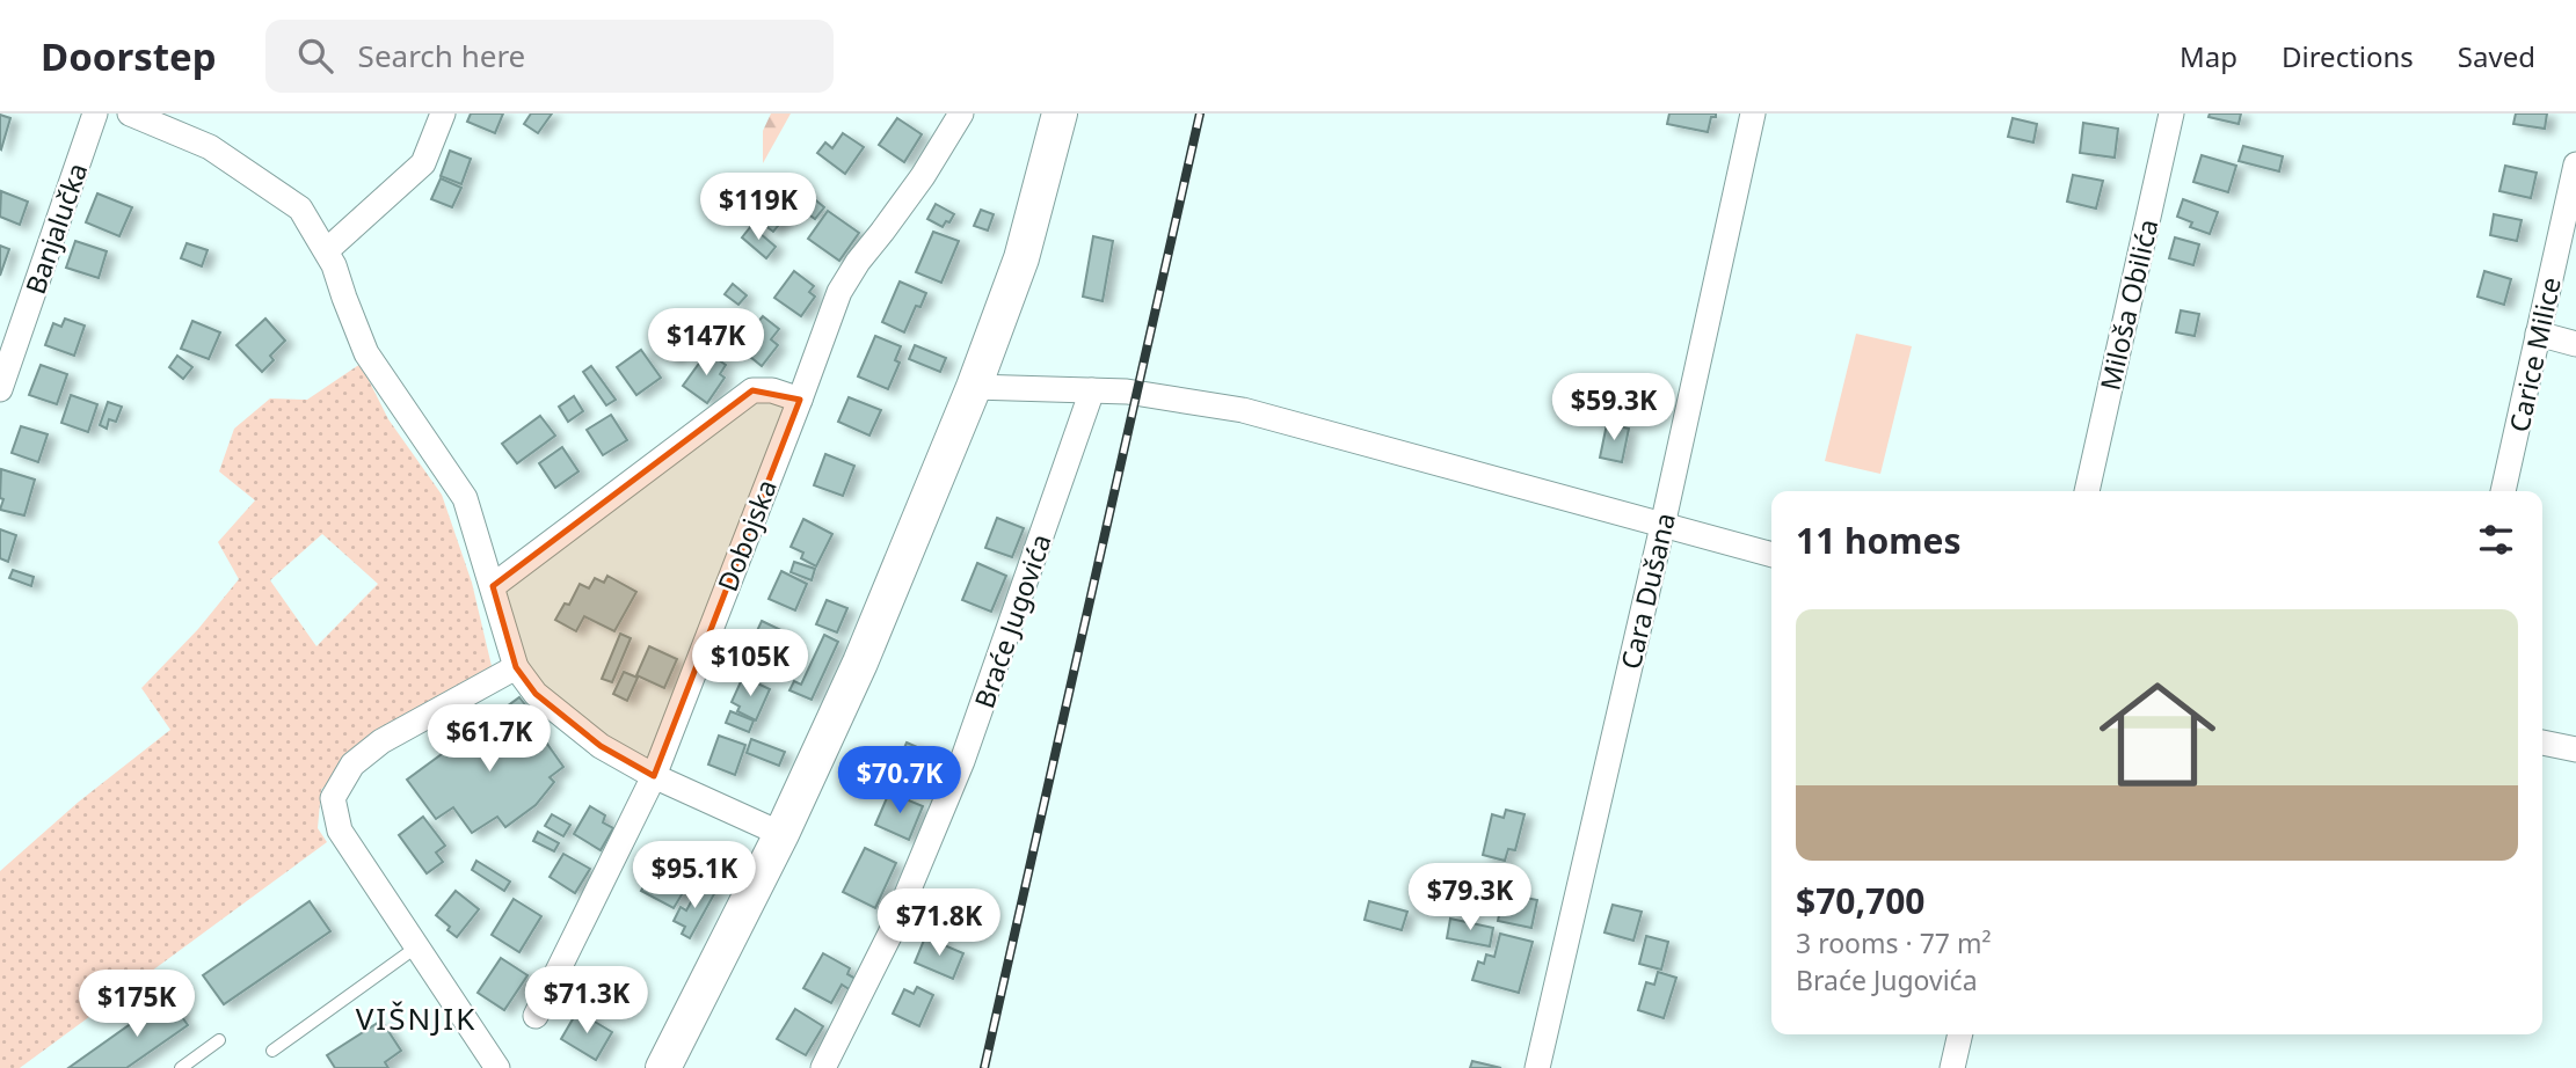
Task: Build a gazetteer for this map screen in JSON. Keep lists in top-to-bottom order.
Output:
{
  "streets": {
    "street": [
      "Banjalučka",
      "Miloša Obilića",
      "Carice Milice",
      "Dobojska",
      "Cara Dušana",
      "Braće Jugovića"
    ]
  },
  "districts": ["VIŠNJIK"],
  "page": {
    "header": "Doorstep",
    "search": "Search here",
    "nav": ["Map", "Directions", "Saved"],
    "price": [
      "$119K",
      "$147K",
      "$59.3K",
      "$105K",
      "$61.7K",
      "$70.7K",
      "$95.1K",
      "$79.3K",
      "$71.8K",
      "$71.3K",
      "$175K"
    ],
    "heading": "11 homes",
    "list": [
      {
        "name": "$70,700",
        "note": "3 rooms · 77 m² · Braće Jugovića"
      }
    ]
  }
}
